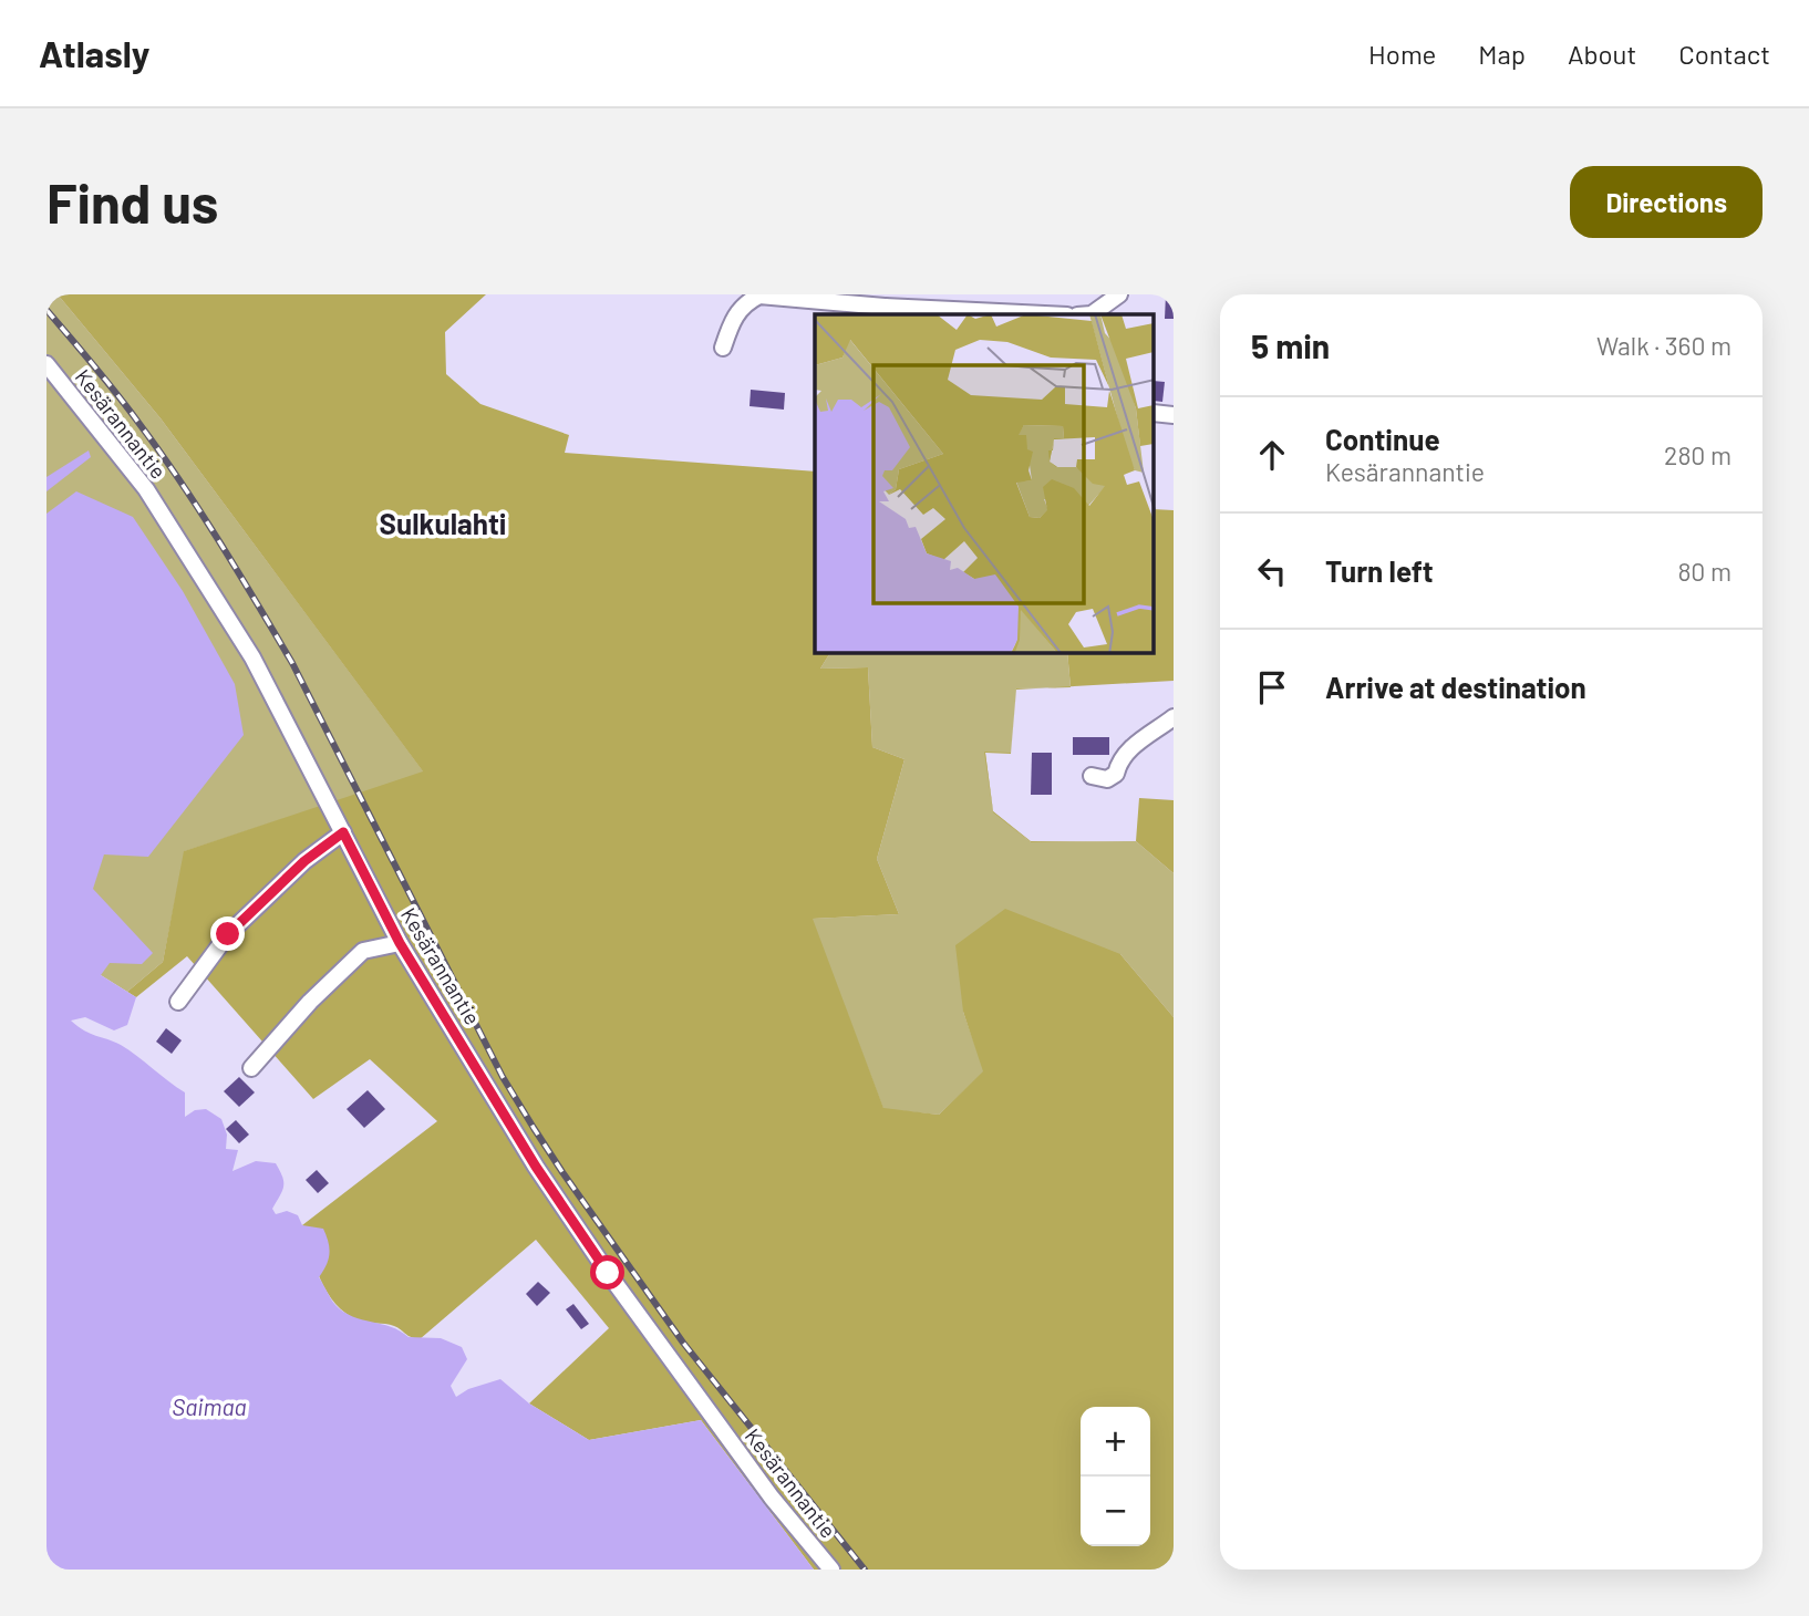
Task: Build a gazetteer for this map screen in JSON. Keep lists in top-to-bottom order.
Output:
{
  "streets": {
    "street": ["Kesärannantie"]
  },
  "districts": ["Sulkulahti"],
  "water": ["Saimaa"],
  "page": {
    "header": "Atlasly",
    "nav": [
      "Home",
      "Map",
      "About",
      "Contact"
    ],
    "buttons": "Directions",
    "title": "Find us",
    "heading": ["5 min", "Walk · 360 m"],
    "list": [
      ["Continue", "Kesärannantie", "280 m"],
      ["Turn left", "80 m"],
      "Arrive at destination"
    ],
    "map_buttons": ["+", "−"]
  }
}
